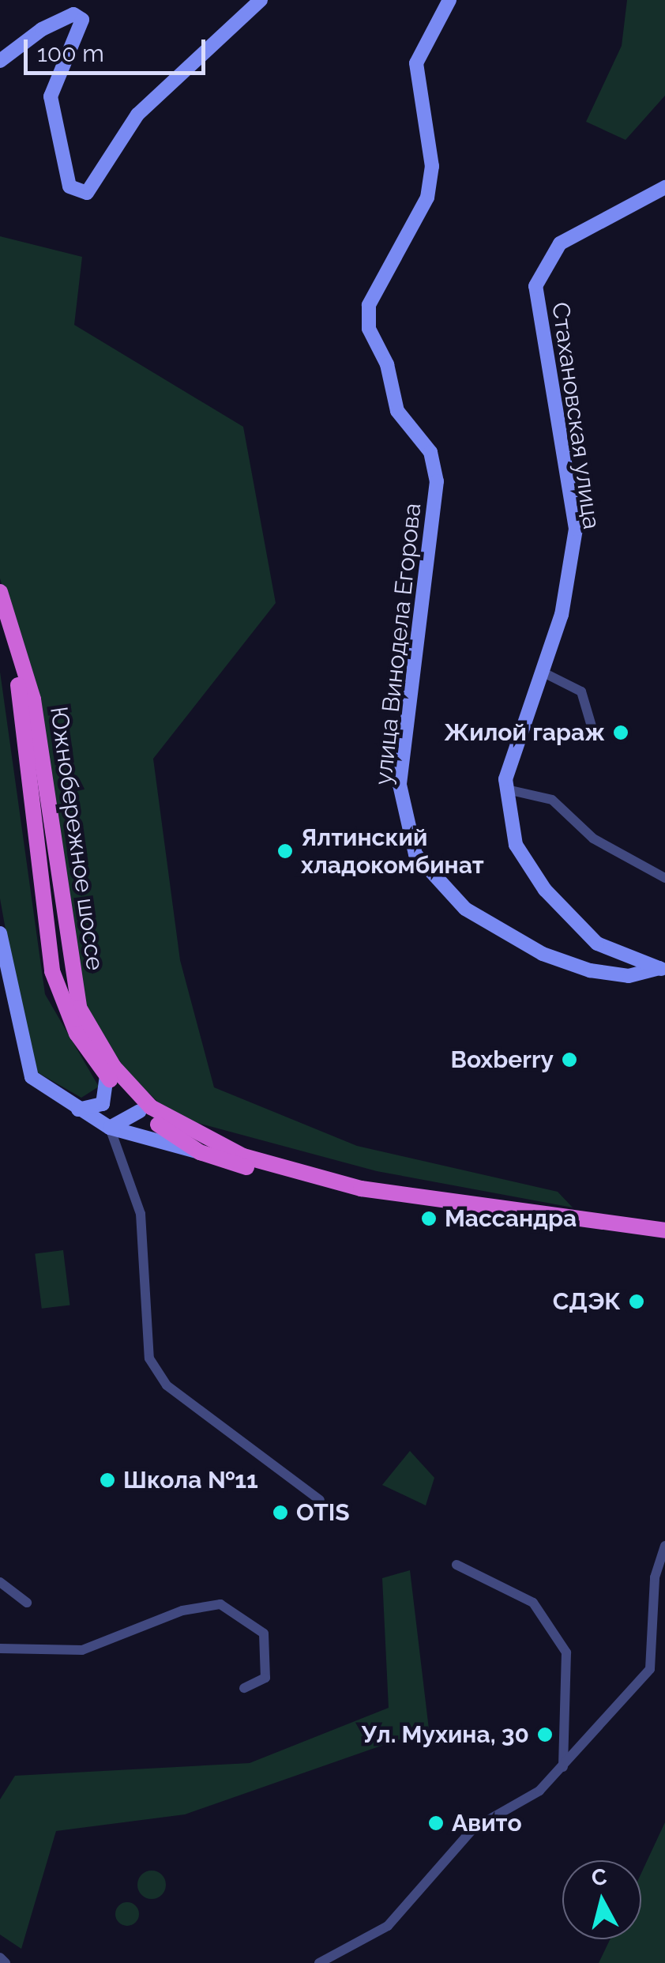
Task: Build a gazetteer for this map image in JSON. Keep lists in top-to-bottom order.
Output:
{
  "streets": {
    "highway": ["Южнобережное шоссе"],
    "main road": ["Стахановская улица", "улица Винодела Егорова"]
  },
  "crossings": [
    ["Стахановская улица", "улица Винодела Егорова"]
  ],
  "places": [
    "Жилой гараж",
    "Ялтинский хладокомбинат",
    "Boxberry",
    "Массандра",
    "СДЭК",
    "Школа №11",
    "OTIS",
    "Ул. Мухина, 30",
    "Авито"
  ],
  "scale_bar": "100 m",
  "north": "top"
}
